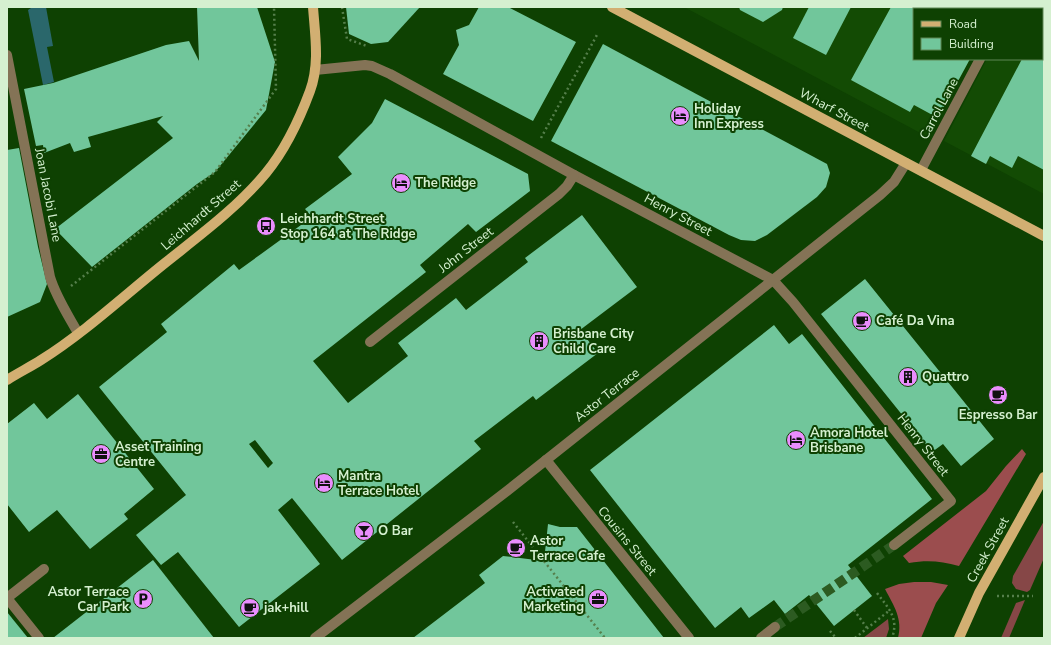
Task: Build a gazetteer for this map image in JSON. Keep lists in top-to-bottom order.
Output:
{
  "streets": {
    "main road": ["Wharf Street", "Leichhardt Street", "Creek Street"],
    "street": [
      "Carrol Lane",
      "Joan Jacobi Lane",
      "Henry Street",
      "John Street",
      "Astor Terrace",
      "Cousins Street"
    ]
  },
  "crossings": [
    ["Carrol Lane", "Wharf Street"],
    ["Wharf Street", "Astor Terrace"],
    ["Joan Jacobi Lane", "Leichhardt Street"],
    ["Leichhardt Street", "Henry Street"],
    ["Henry Street", "John Street"],
    ["Henry Street", "Astor Terrace"],
    ["Astor Terrace", "Cousins Street"]
  ],
  "places": {
    "hotel": [
      "Holiday Inn Express",
      "The Ridge",
      "Amora Hotel Brisbane",
      "Mantra Terrace Hotel"
    ],
    "bus stop": ["Leichhardt Street Stop 164 at The Ridge"],
    "cafe": [
      "Café Da Vina",
      "Espresso Bar",
      "Astor Terrace Cafe",
      "jak+hill"
    ],
    "building": ["Brisbane City Child Care", "Quattro"],
    "office": ["Asset Training Centre", "Activated Marketing"],
    "bar": ["O Bar"],
    "parking": ["Astor Terrace Car Park"]
  },
  "legend": ["Road", "Building"]
}
